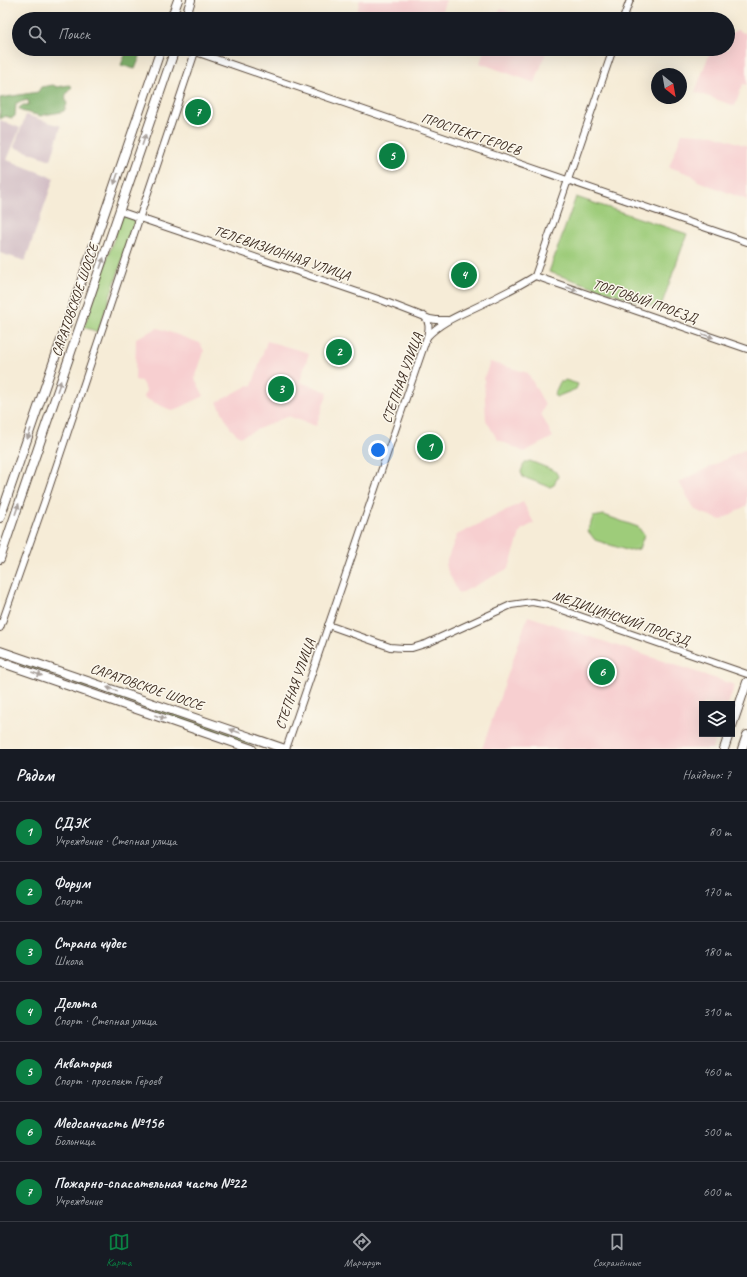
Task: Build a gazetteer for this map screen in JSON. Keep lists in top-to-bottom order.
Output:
{
  "streets": {
    "main road": ["ТЕЛЕВИЗИОННАЯ УЛИЦА", "САРАТОВСКОЕ ШОССЕ"],
    "street": [
      "ПРОСПЕКТ ГЕРОЕВ",
      "ТОРГОВЫЙ ПРОЕЗД",
      "СТЕПНАЯ УЛИЦА",
      "МЕДИЦИНСКИЙ ПРОЕЗД"
    ]
  },
  "crossings": [
    ["ТЕЛЕВИЗИОННАЯ УЛИЦА", "САРАТОВСКОЕ ШОССЕ"],
    ["ТЕЛЕВИЗИОННАЯ УЛИЦА", "СТЕПНАЯ УЛИЦА"],
    ["САРАТОВСКОЕ ШОССЕ", "СТЕПНАЯ УЛИЦА"],
    ["ТОРГОВЫЙ ПРОЕЗД", "СТЕПНАЯ УЛИЦА"],
    ["СТЕПНАЯ УЛИЦА", "МЕДИЦИНСКИЙ ПРОЕЗД"]
  ],
  "one_way": ["ТОРГОВЫЙ ПРОЕЗД"],
  "north": "bottom right",
  "page": {
    "search": "Поиск",
    "pins": [
      "7",
      "5",
      "4",
      "2",
      "3",
      "1",
      "6"
    ],
    "heading": ["Рядом", "Найдено: 7"],
    "list": [
      {
        "mark": "1",
        "name": "СДЭК",
        "note": "Учреждение · Степная улица",
        "value": "80 m"
      },
      {
        "mark": "2",
        "name": "Форум",
        "note": "Спорт",
        "value": "170 m"
      },
      {
        "mark": "3",
        "name": "Страна чудес",
        "note": "Школа",
        "value": "180 m"
      },
      {
        "mark": "4",
        "name": "Дельта",
        "note": "Спорт · Степная улица",
        "value": "310 m"
      },
      {
        "mark": "5",
        "name": "Акватория",
        "note": "Спорт · проспект Героев",
        "value": "460 m"
      },
      {
        "mark": "6",
        "name": "Медсанчасть №156",
        "note": "Больница",
        "value": "500 m"
      },
      {
        "mark": "7",
        "name": "Пожарно-спасательная часть №22",
        "note": "Учреждение",
        "value": "600 m"
      }
    ],
    "nav": ["Карта", "Маршрут", "Сохранённые"]
  }
}
